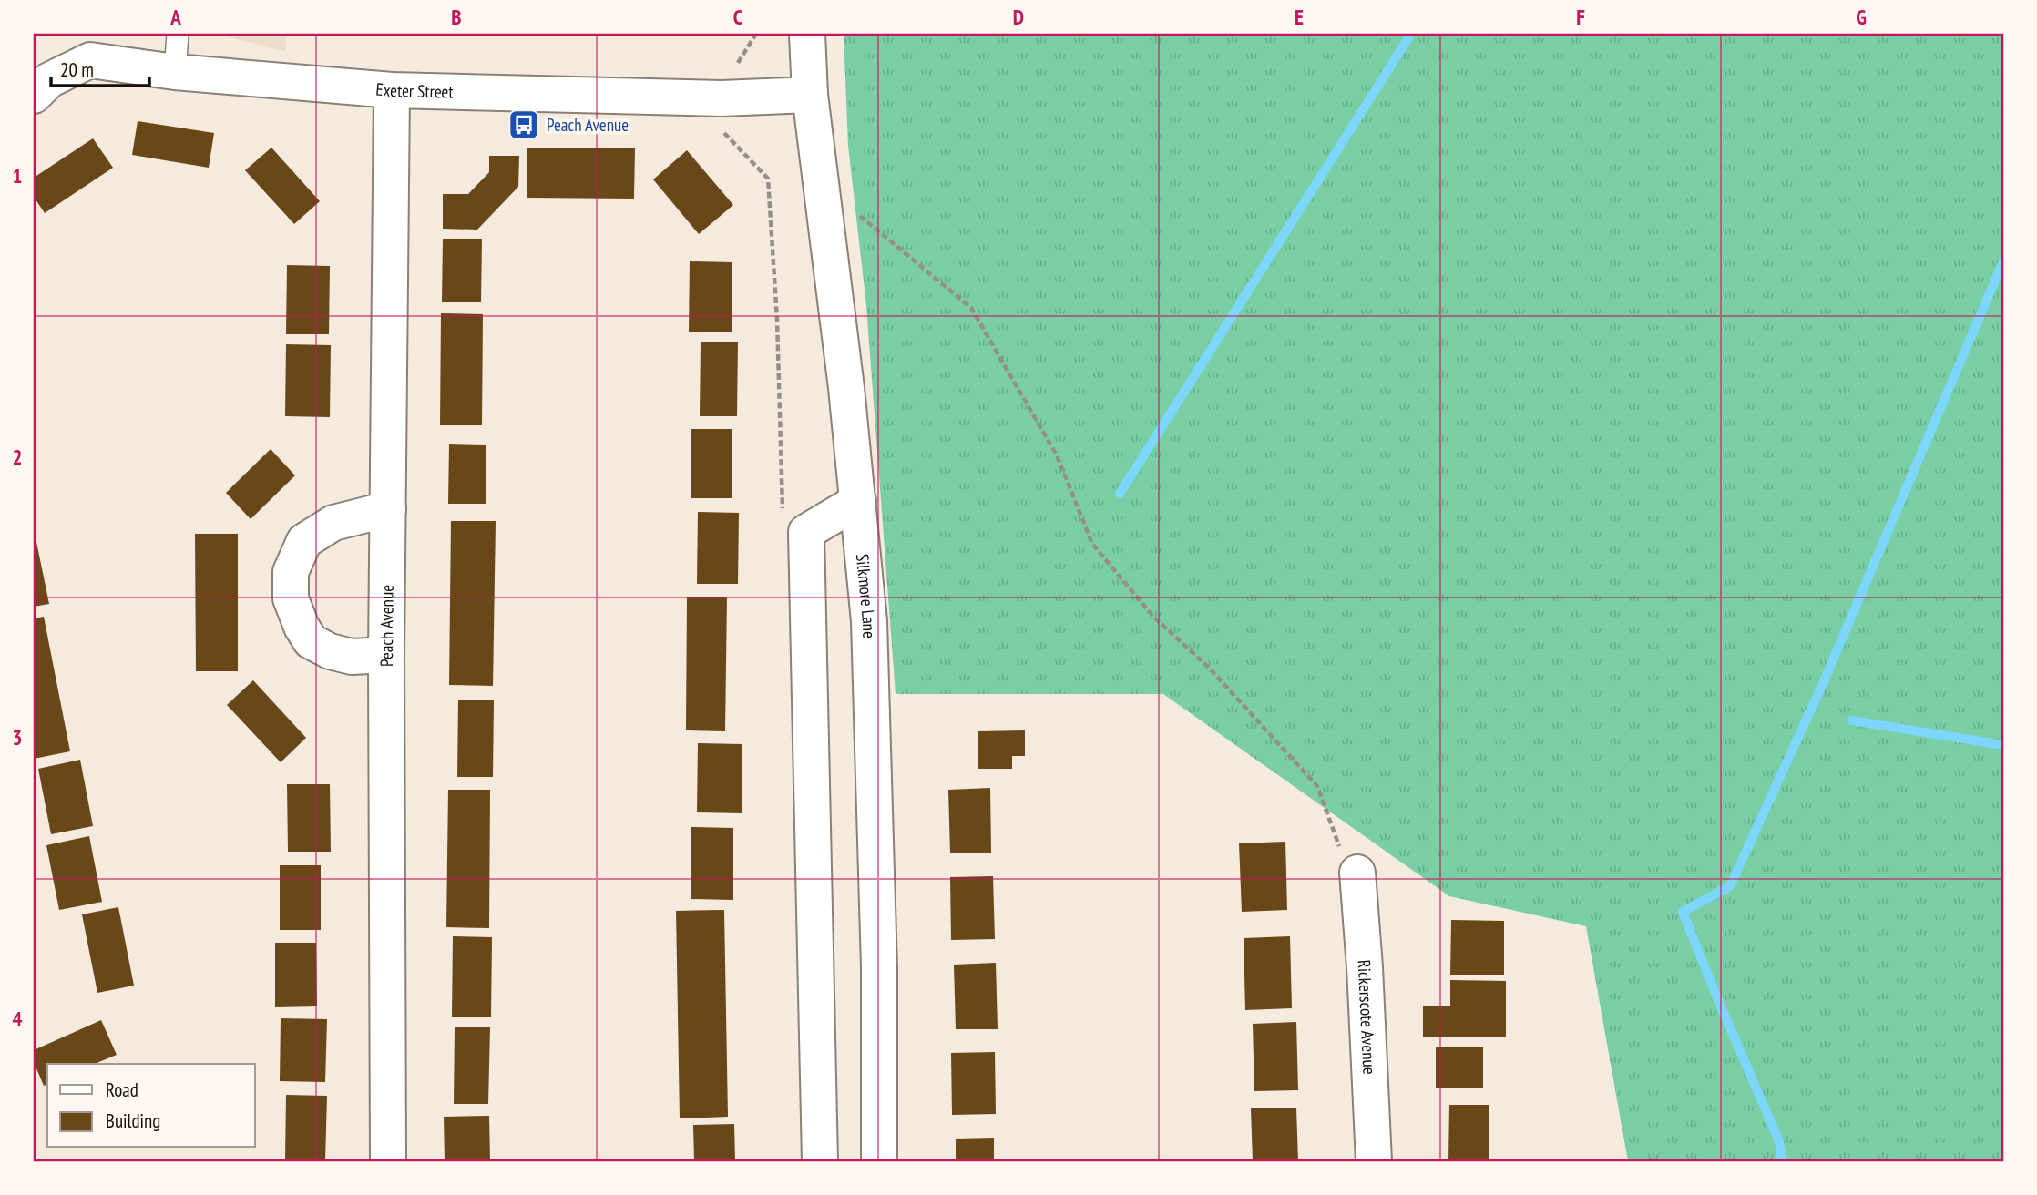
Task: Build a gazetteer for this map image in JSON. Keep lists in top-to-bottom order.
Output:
{
  "streets": {
    "street": [
      "Exeter Street",
      "Silkmore Lane",
      "Peach Avenue",
      "Rickerscote Avenue"
    ]
  },
  "crossings": [
    ["Exeter Street", "Silkmore Lane"],
    ["Exeter Street", "Peach Avenue"]
  ],
  "places": {
    "bus stop": ["Peach Avenue"]
  },
  "legend": ["Road", "Building"],
  "scale_bar": "20 m",
  "grid": {
    "columns": [
      "A",
      "B",
      "C",
      "D",
      "E",
      "F",
      "G"
    ],
    "rows": [
      "1",
      "2",
      "3",
      "4"
    ]
  }
}
